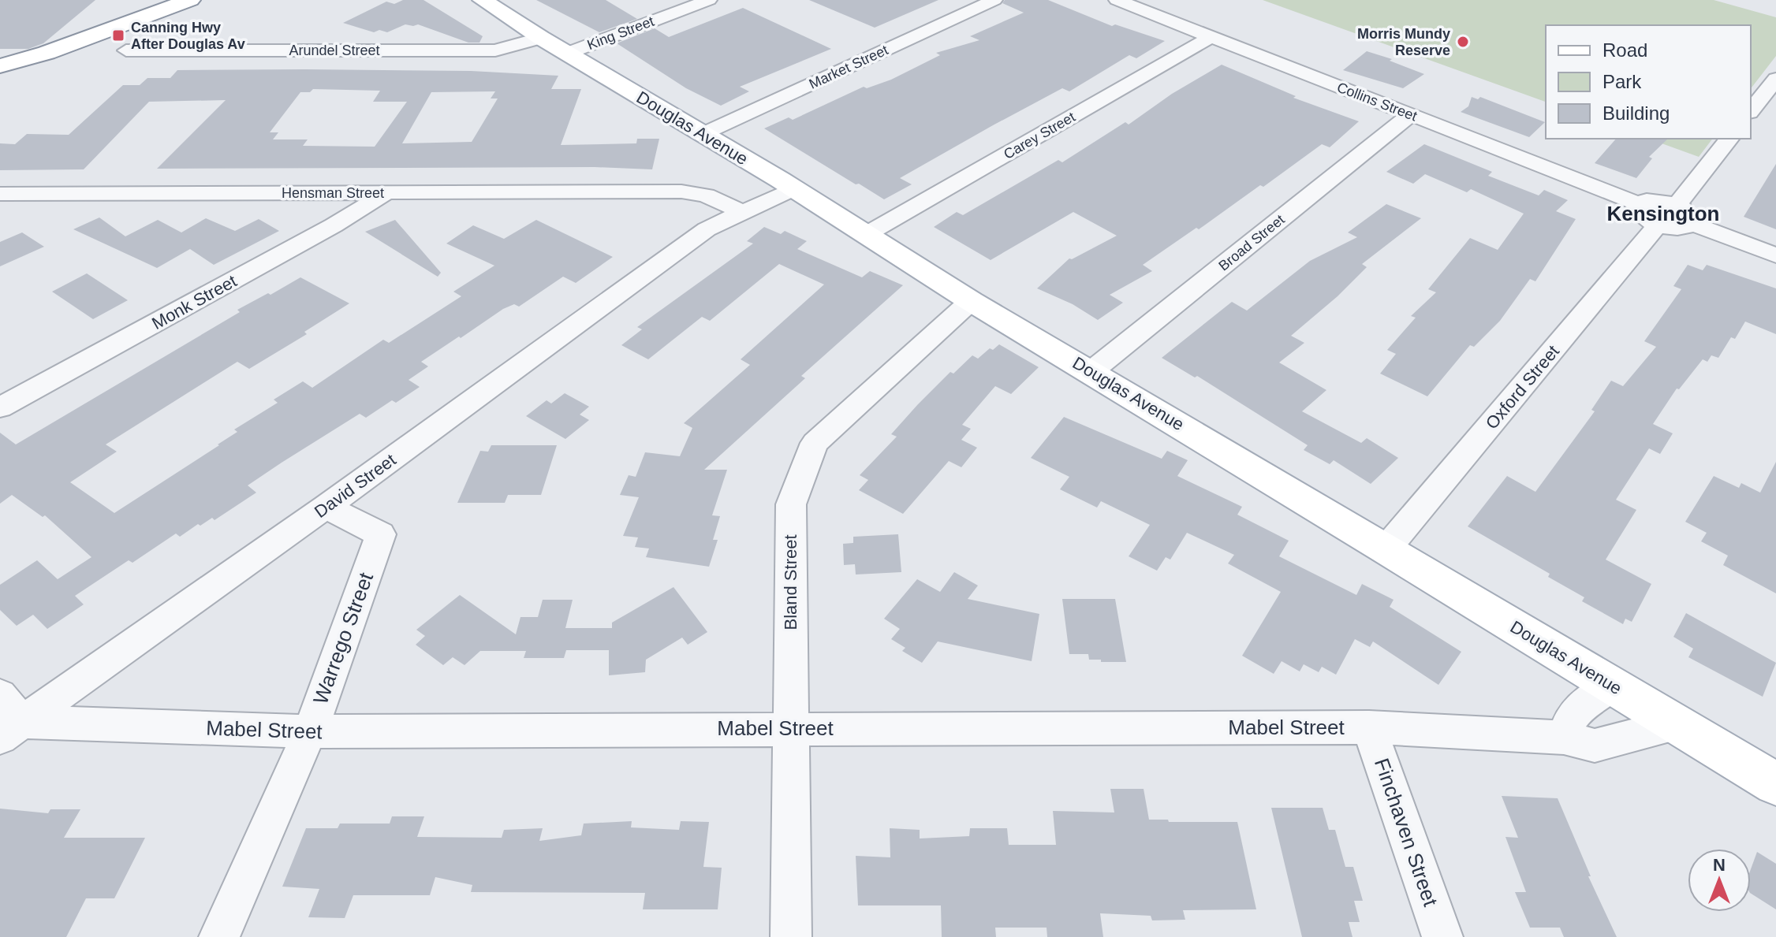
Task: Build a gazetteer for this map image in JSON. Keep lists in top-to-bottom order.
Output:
{
  "streets": {
    "main road": ["Douglas Avenue"],
    "street": [
      "King Street",
      "Arundel Street",
      "Market Street",
      "Collins Street",
      "Carey Street",
      "Hensman Street",
      "Broad Street",
      "Monk Street",
      "Oxford Street",
      "David Street",
      "Bland Street",
      "Warrego Street",
      "Mabel Street",
      "Finchaven Street"
    ]
  },
  "crossings": [
    ["King Street", "Douglas Avenue"],
    ["Arundel Street", "Douglas Avenue"],
    ["Market Street", "Douglas Avenue"],
    ["Collins Street", "Carey Street"],
    ["Collins Street", "Broad Street"],
    ["Douglas Avenue", "Carey Street"],
    ["Douglas Avenue", "Broad Street"],
    ["Douglas Avenue", "Oxford Street"],
    ["Douglas Avenue", "David Street"],
    ["Douglas Avenue", "Bland Street"],
    ["Douglas Avenue", "Mabel Street"],
    ["Hensman Street", "Monk Street"],
    ["Hensman Street", "David Street"],
    ["David Street", "Warrego Street"],
    ["David Street", "Mabel Street"],
    ["Bland Street", "Mabel Street"],
    ["Warrego Street", "Mabel Street"],
    ["Mabel Street", "Finchaven Street"]
  ],
  "districts": ["Kensington"],
  "places": {
    "transit": ["Canning Hwy After Douglas Av"],
    "other": ["Morris Mundy Reserve"]
  },
  "legend": ["Road", "Park", "Building"],
  "north": "top"
}
